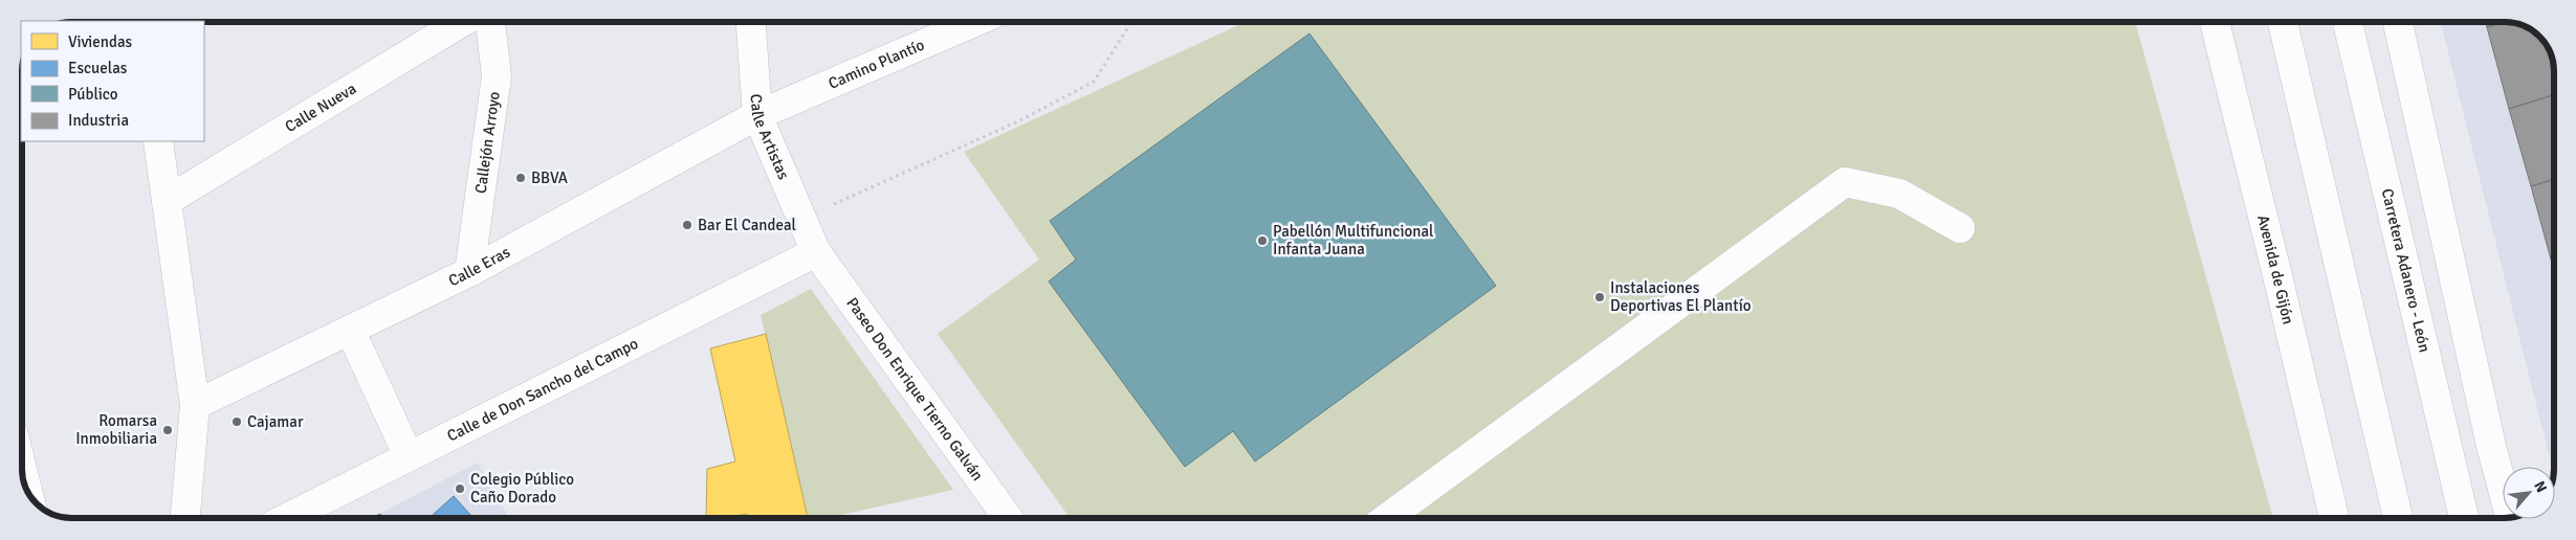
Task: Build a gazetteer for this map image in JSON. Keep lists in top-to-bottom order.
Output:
{
  "streets": {
    "main road": [
      "Camino Plantío",
      "Calle Nueva",
      "Calle Artistas",
      "Callejón Arroyo",
      "Calle Eras",
      "Avenida de Gijón",
      "Carretera Adanero - León",
      "Calle de Don Sancho del Campo",
      "Paseo Don Enrique Tierno Galván"
    ]
  },
  "crossings": [
    ["Camino Plantío", "Calle Artistas"],
    ["Camino Plantío", "Calle Eras"],
    ["Calle Artistas", "Calle Eras"],
    ["Calle Artistas", "Calle de Don Sancho del Campo"],
    ["Calle Artistas", "Paseo Don Enrique Tierno Galván"],
    ["Callejón Arroyo", "Calle Eras"],
    ["Calle de Don Sancho del Campo", "Paseo Don Enrique Tierno Galván"]
  ],
  "places": [
    "BBVA",
    "Bar El Candeal",
    "Pabellón Multifuncional Infanta Juana",
    "Instalaciones Deportivas El Plantío",
    "Cajamar",
    "Romarsa Inmobiliaria",
    "Colegio Público Caño Dorado"
  ],
  "legend": [
    "Viviendas",
    "Escuelas",
    "Público",
    "Industria"
  ],
  "north": "top right"
}
